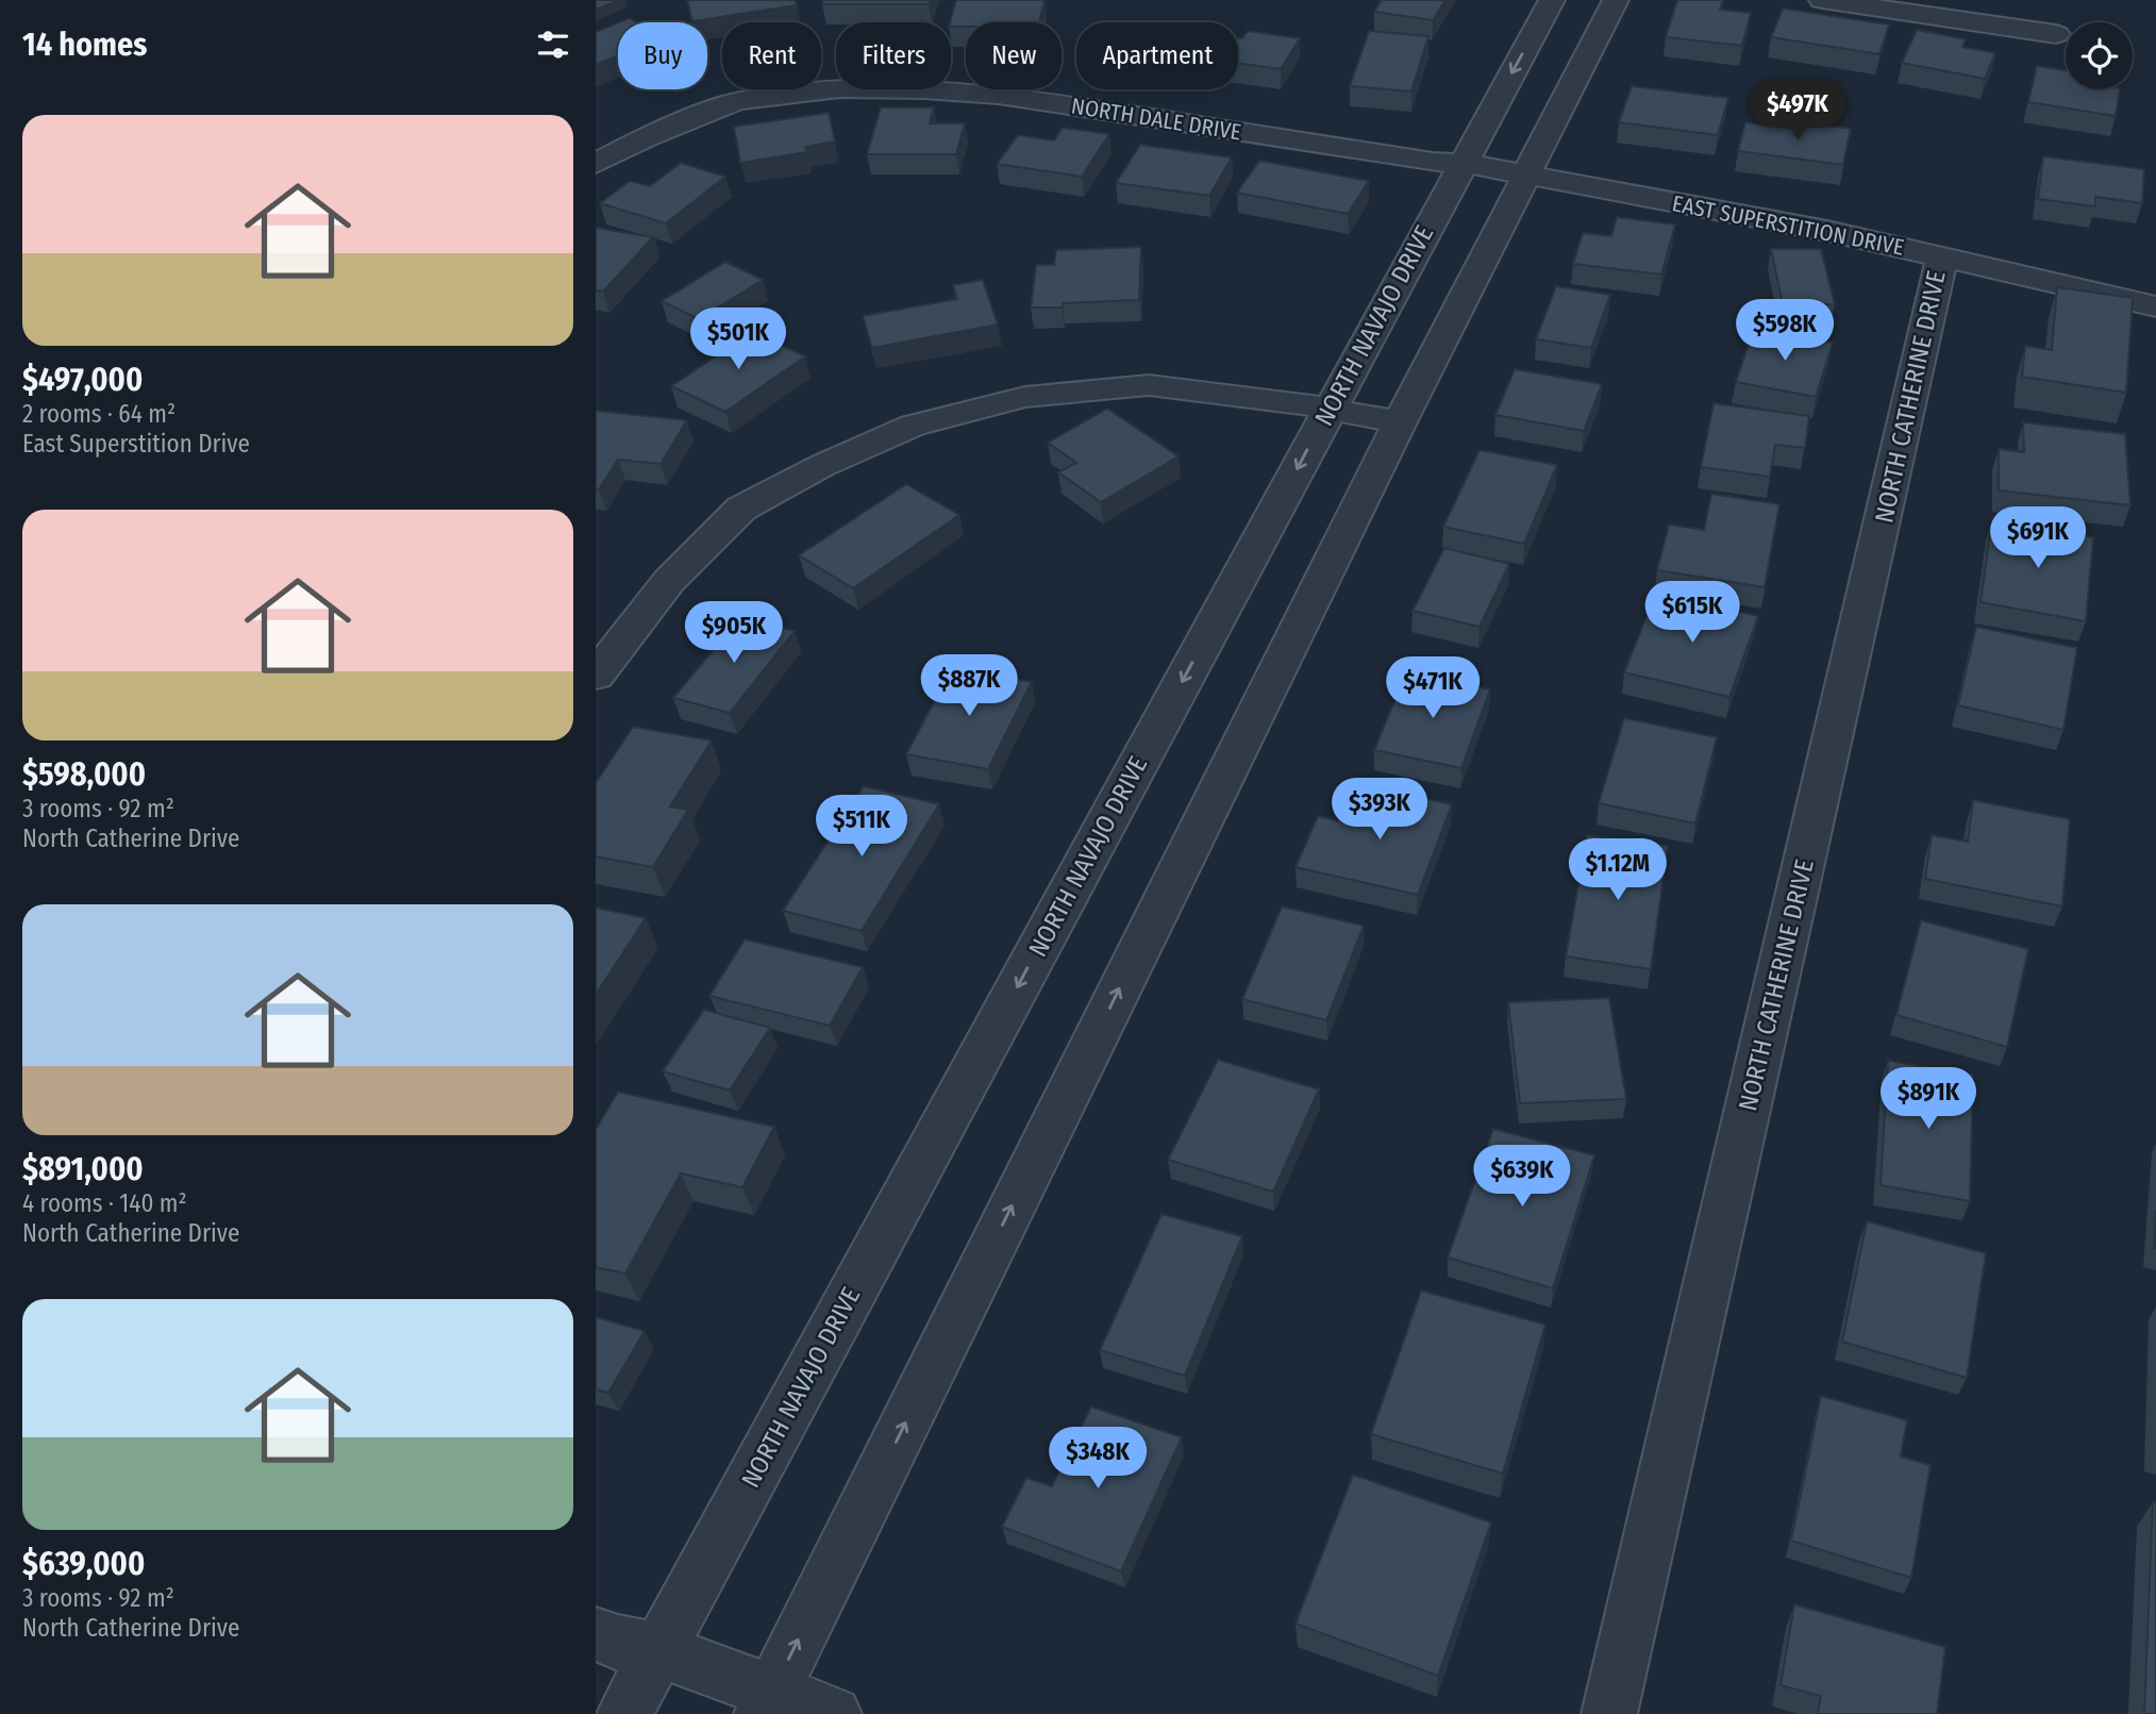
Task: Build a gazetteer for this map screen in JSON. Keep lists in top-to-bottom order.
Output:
{
  "streets": {
    "street": [
      "NORTH DALE DRIVE",
      "EAST SUPERSTITION DRIVE",
      "NORTH NAVAJO DRIVE",
      "NORTH CATHERINE DRIVE"
    ]
  },
  "crossings": [
    ["NORTH DALE DRIVE", "EAST SUPERSTITION DRIVE"],
    ["NORTH DALE DRIVE", "NORTH NAVAJO DRIVE"],
    ["EAST SUPERSTITION DRIVE", "NORTH NAVAJO DRIVE"],
    ["EAST SUPERSTITION DRIVE", "NORTH CATHERINE DRIVE"]
  ],
  "page": {
    "heading": "14 homes",
    "chip": [
      "Buy",
      "Rent",
      "Filters",
      "New",
      "Apartment"
    ],
    "price": [
      "$497K",
      "$598K",
      "$501K",
      "$691K",
      "$615K",
      "$905K",
      "$887K",
      "$471K",
      "$393K",
      "$511K",
      "$1.12M",
      "$891K",
      "$639K",
      "$348K"
    ],
    "list": [
      {
        "name": "$497,000",
        "note": "2 rooms · 64 m² · East Superstition Drive"
      },
      {
        "name": "$598,000",
        "note": "3 rooms · 92 m² · North Catherine Drive"
      },
      {
        "name": "$891,000",
        "note": "4 rooms · 140 m² · North Catherine Drive"
      },
      {
        "name": "$639,000",
        "note": "3 rooms · 92 m² · North Catherine Drive"
      }
    ]
  }
}
